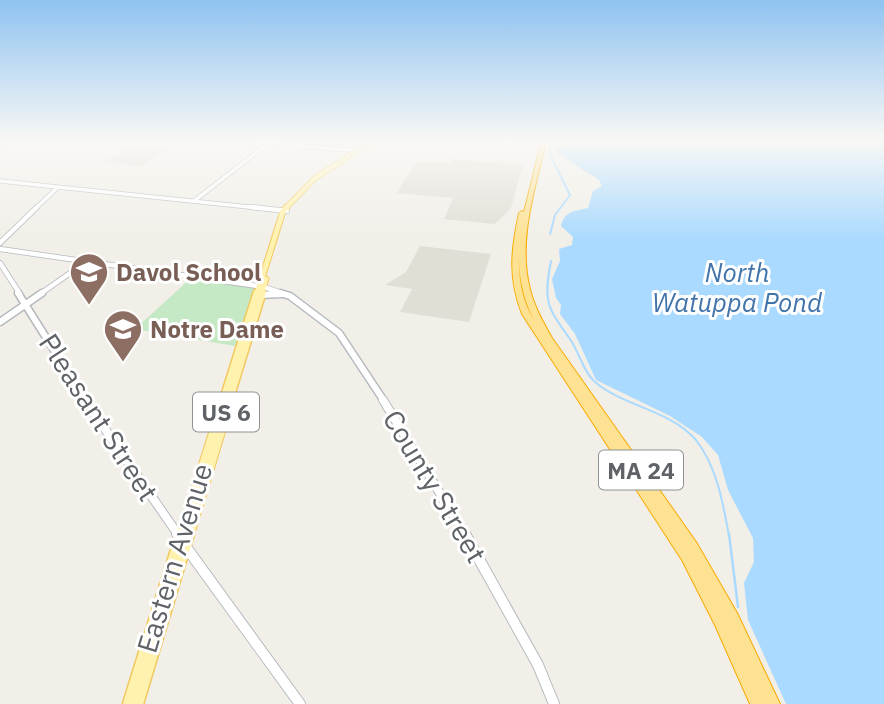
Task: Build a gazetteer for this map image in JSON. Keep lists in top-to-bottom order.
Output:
{
  "streets": {
    "highway": ["MA 24"],
    "main road": ["US 6", "Eastern Avenue"],
    "street": ["Pleasant Street", "County Street"]
  },
  "crossings": [
    ["US 6", "Eastern Avenue"],
    ["Pleasant Street", "Eastern Avenue"],
    ["County Street", "Eastern Avenue"]
  ],
  "water": ["North Watuppa Pond"],
  "places": {
    "school or university": ["Davol School", "Notre Dame"]
  }
}
